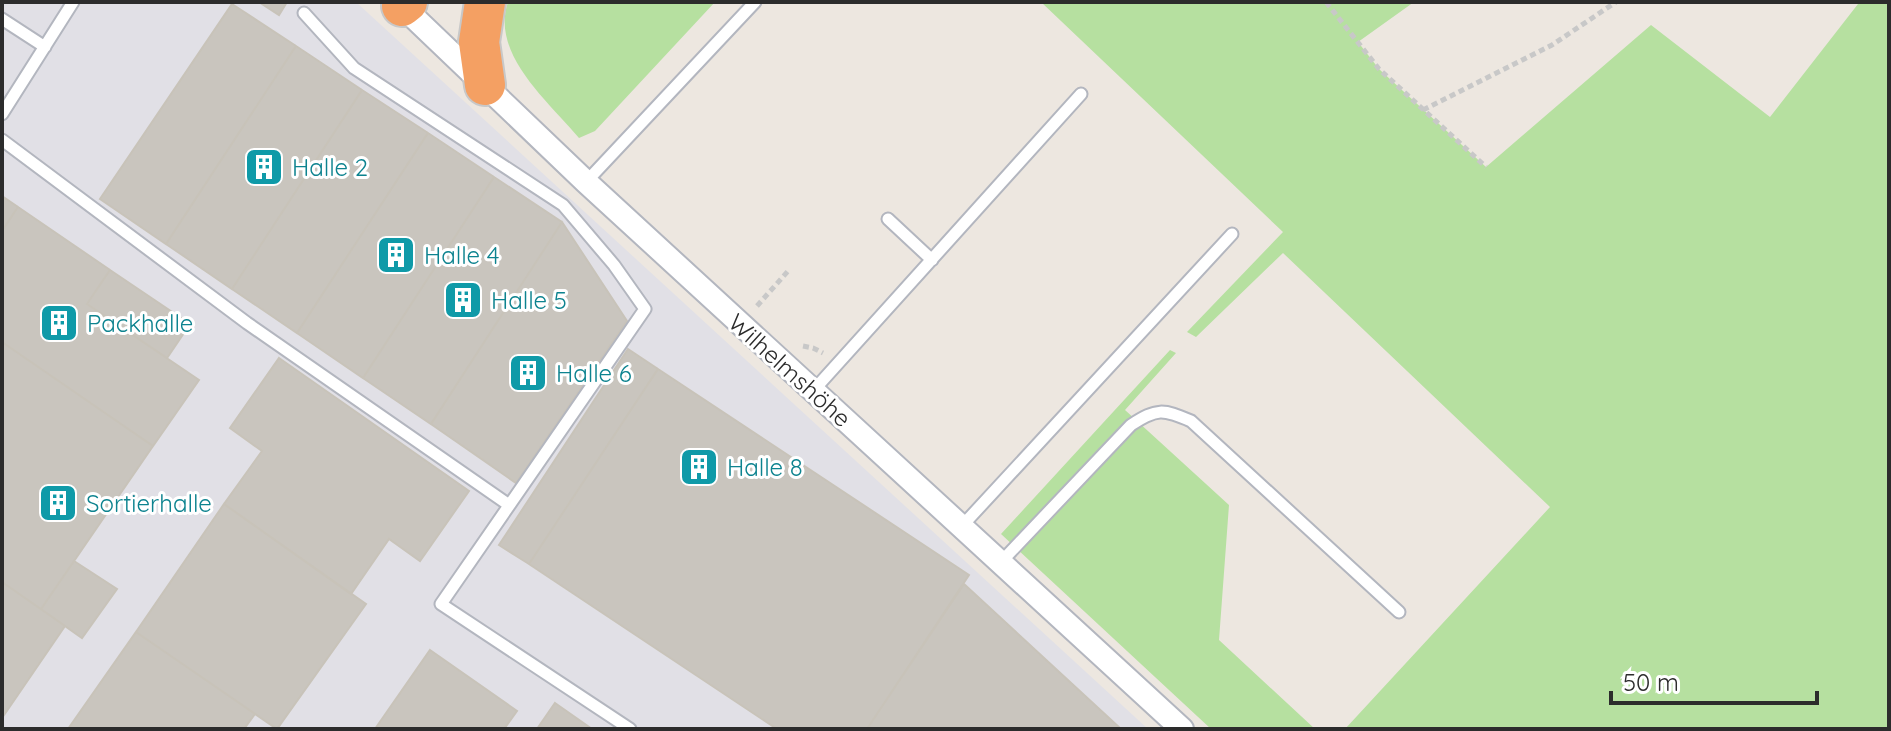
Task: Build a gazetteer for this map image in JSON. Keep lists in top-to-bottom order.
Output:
{
  "streets": {
    "street": ["Wilhelmshöhe"]
  },
  "places": {
    "building": [
      "Halle 2",
      "Halle 4",
      "Halle 5",
      "Packhalle",
      "Halle 6",
      "Halle 8",
      "Sortierhalle"
    ]
  },
  "scale_bar": "50 m"
}
